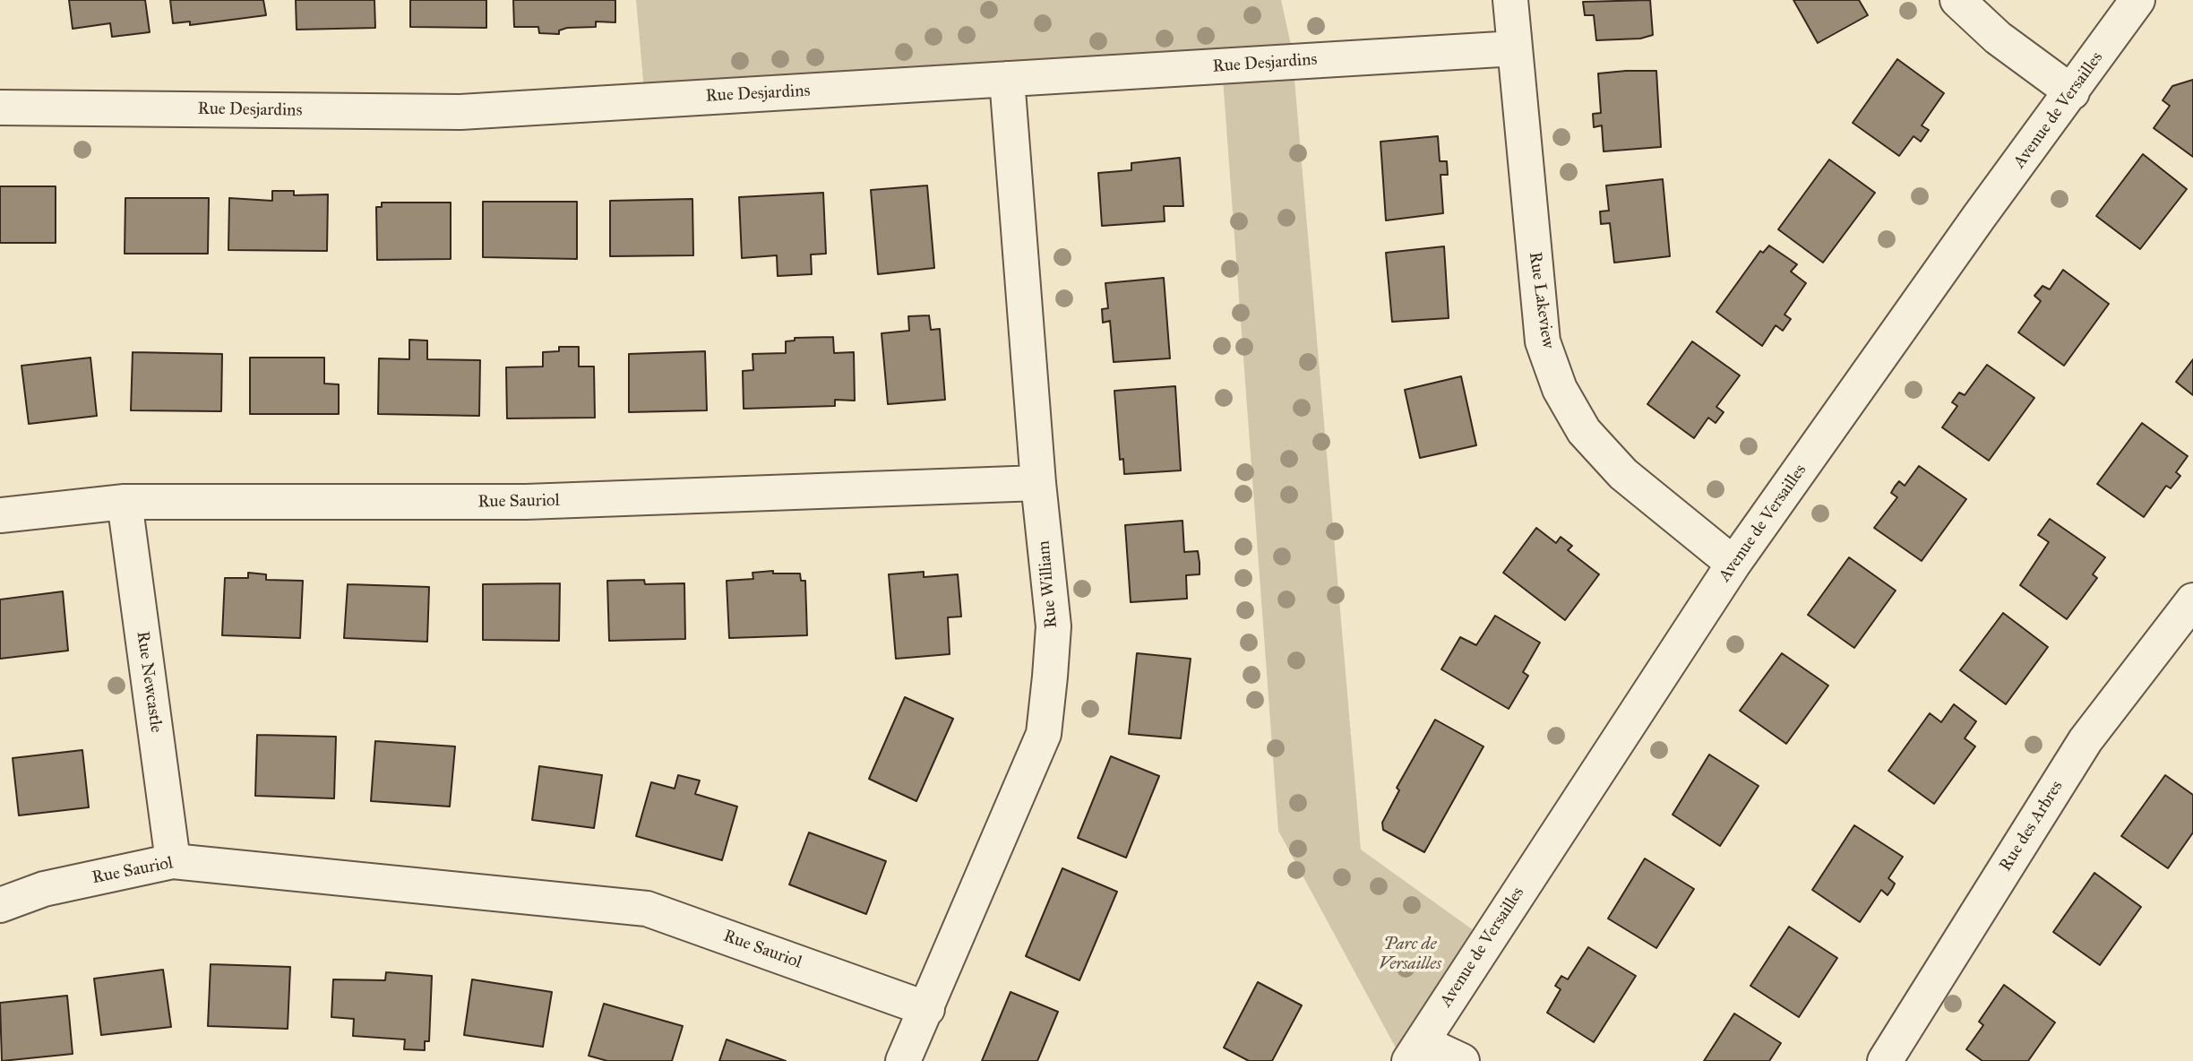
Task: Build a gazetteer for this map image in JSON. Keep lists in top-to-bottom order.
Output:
{
  "streets": {
    "street": [
      "Rue Desjardins",
      "Avenue de Versailles",
      "Rue Lakeview",
      "Rue Sauriol",
      "Rue William",
      "Rue Newcastle",
      "Rue des Arbres"
    ]
  },
  "crossings": [
    ["Rue Desjardins", "Rue Lakeview"],
    ["Rue Desjardins", "Rue William"],
    ["Avenue de Versailles", "Rue Lakeview"],
    ["Rue Sauriol", "Rue William"],
    ["Rue Sauriol", "Rue Newcastle"]
  ],
  "parks": ["Parc de Versailles"]
}
